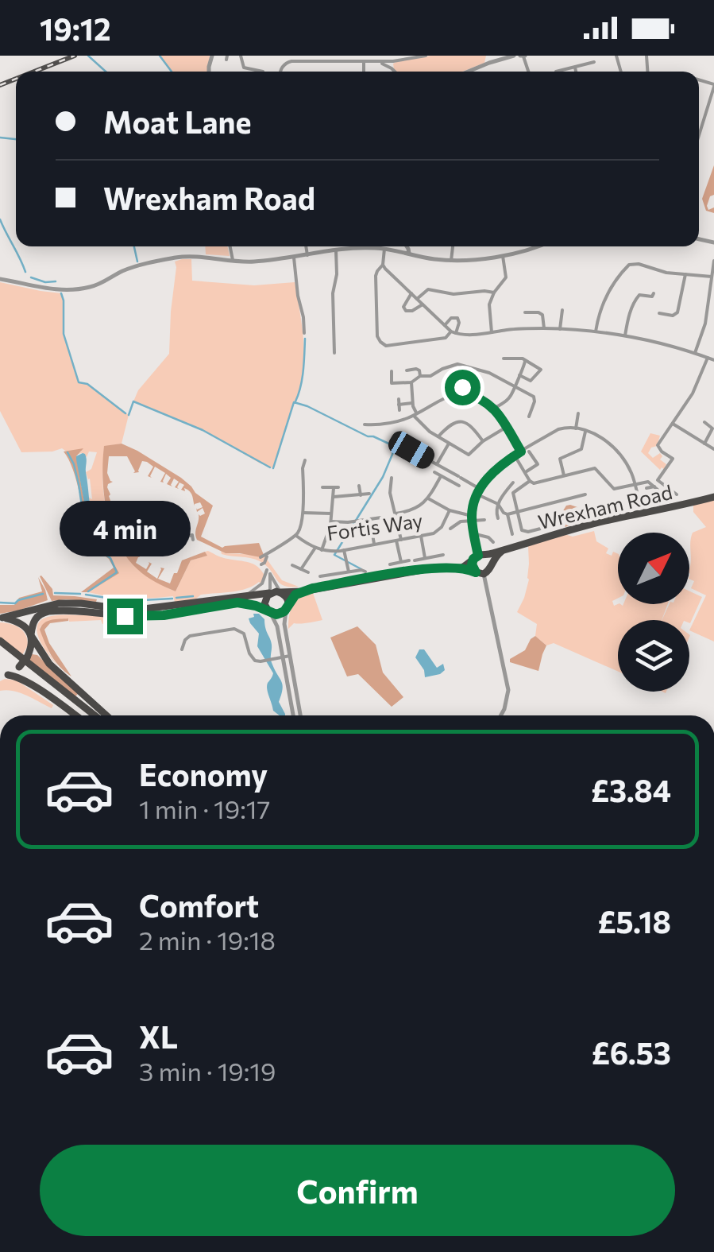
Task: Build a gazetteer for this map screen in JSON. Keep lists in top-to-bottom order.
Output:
{
  "streets": {
    "highway": ["Wrexham Road"],
    "street": ["Fortis Way"]
  },
  "north": "top right",
  "page": {
    "status": "19:12",
    "banner": ["Moat Lane", "Wrexham Road"],
    "bubble": "4 min",
    "list": [
      {
        "name": "Economy",
        "note": "1 min · 19:17",
        "value": "£3.84"
      },
      {
        "name": "Comfort",
        "note": "2 min · 19:18",
        "value": "£5.18"
      },
      {
        "name": "XL",
        "note": "3 min · 19:19",
        "value": "£6.53"
      }
    ],
    "buttons": "Confirm"
  }
}
